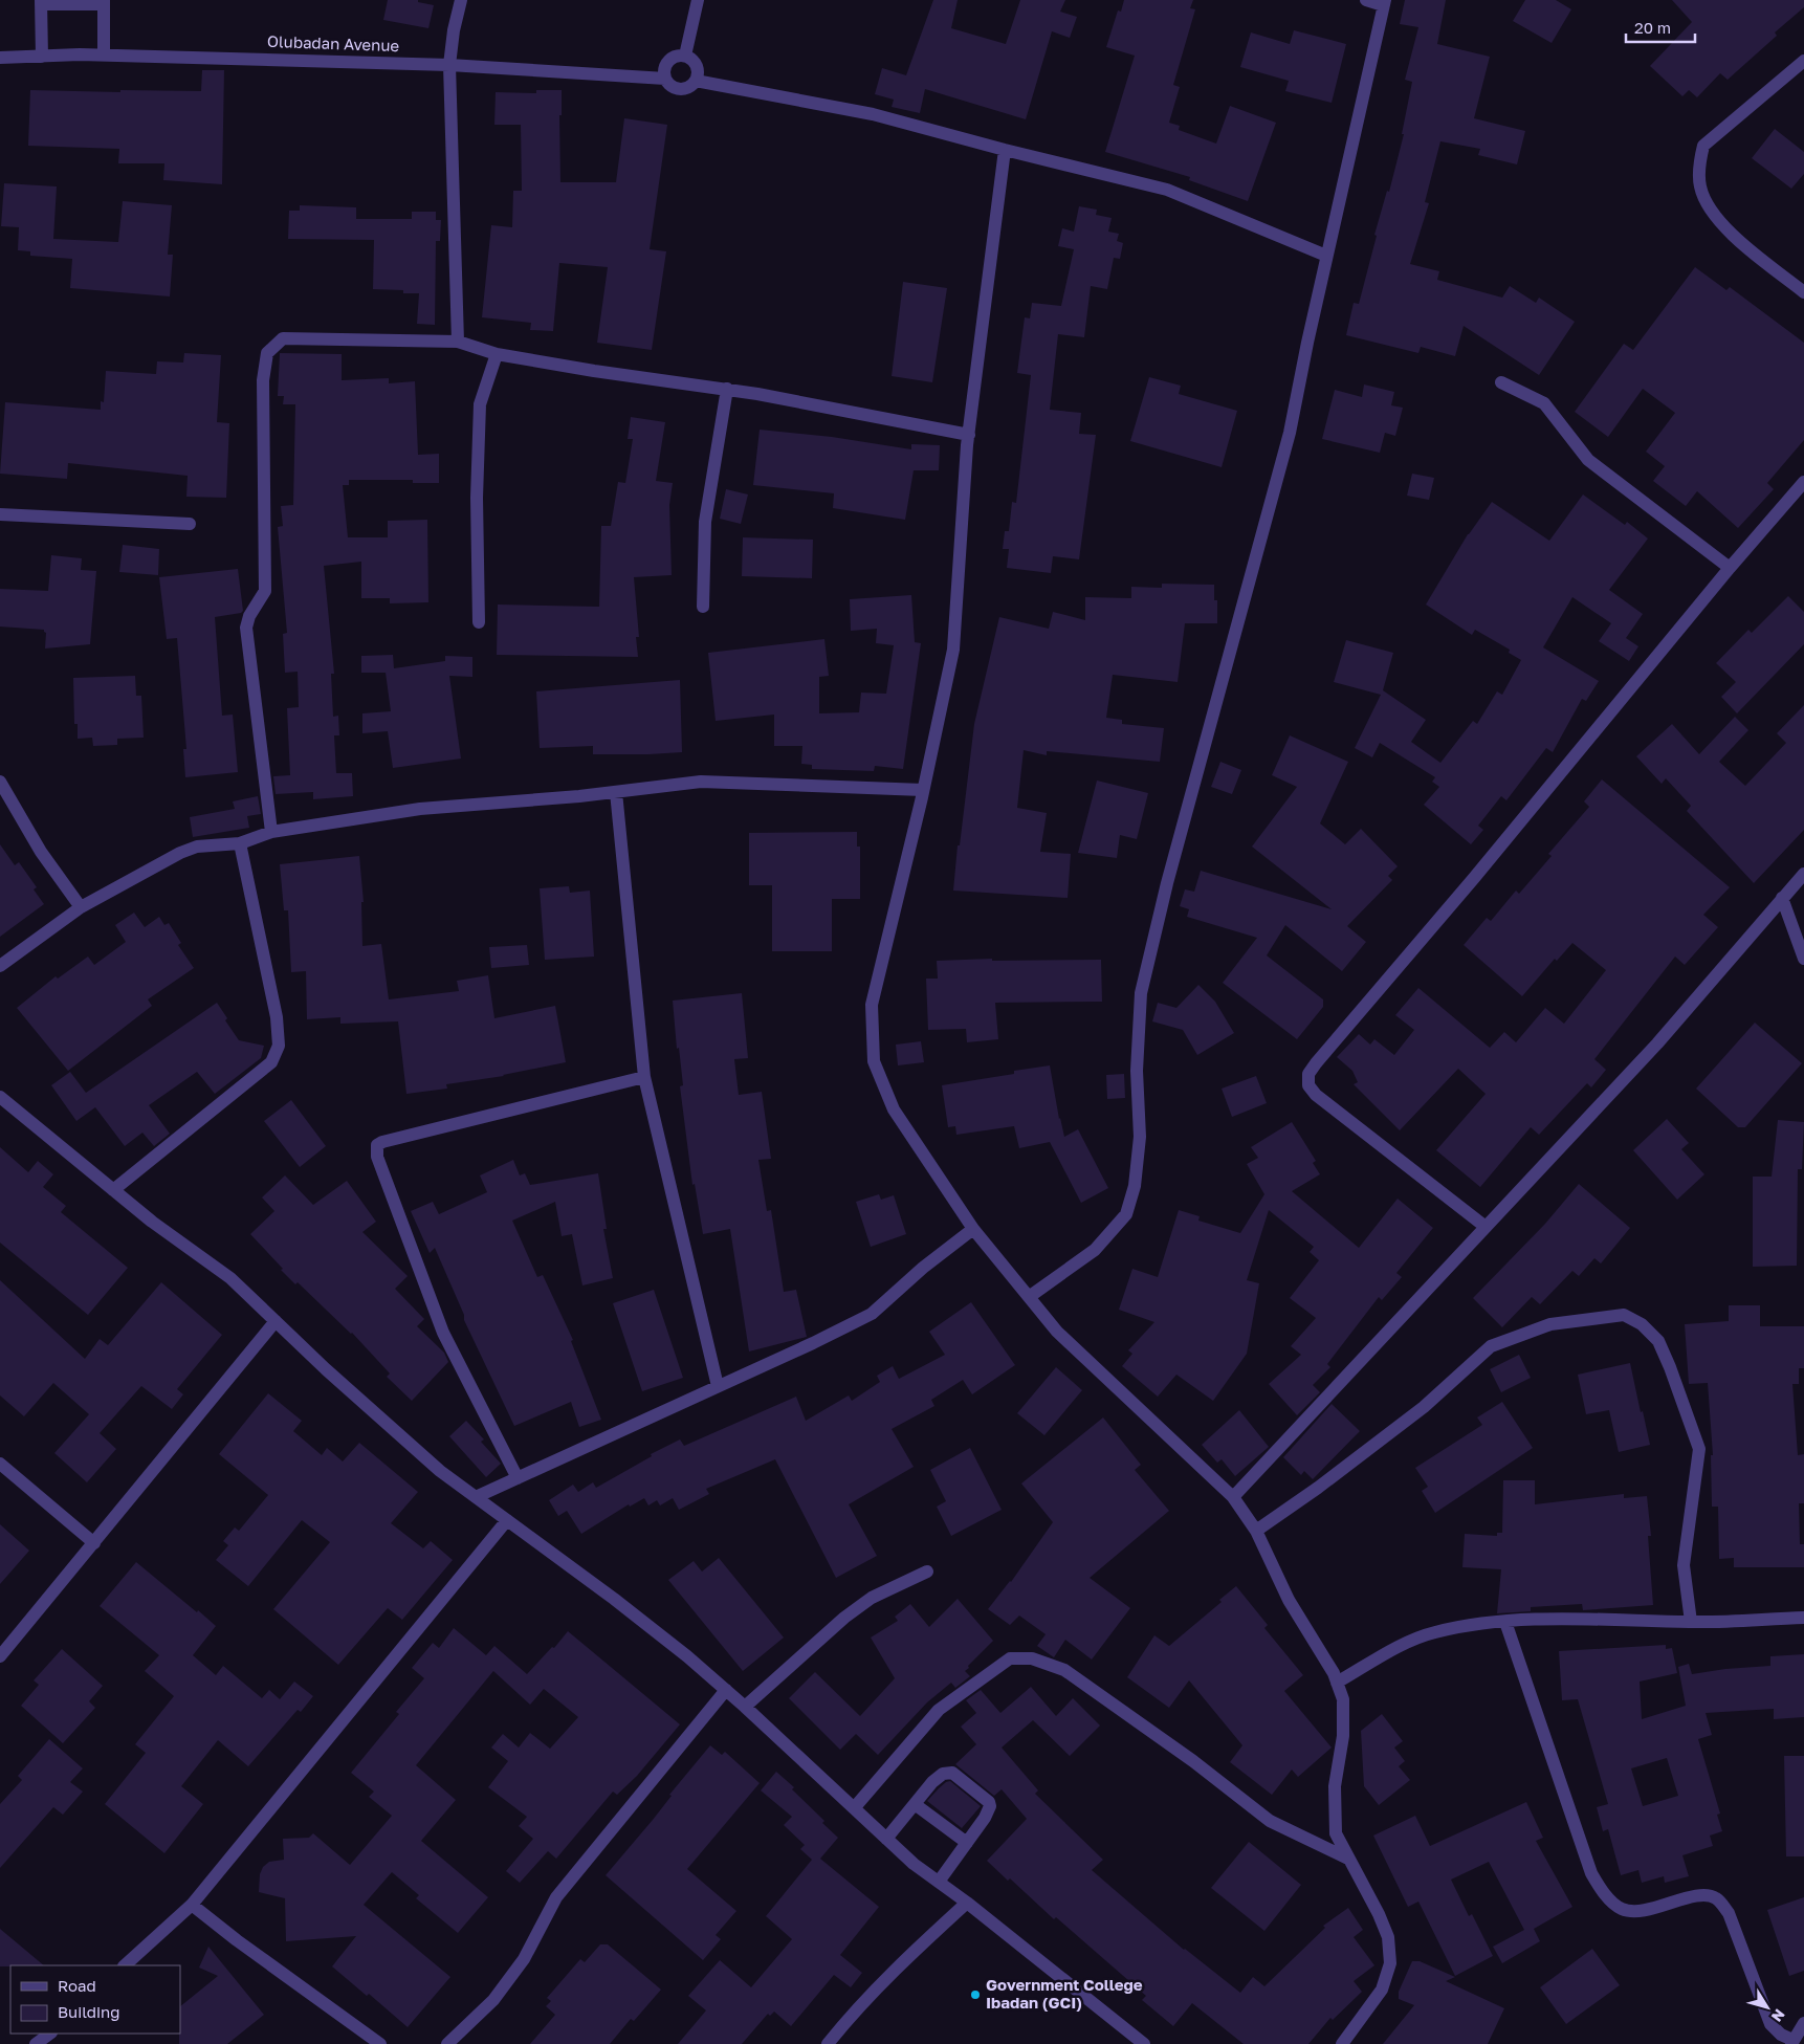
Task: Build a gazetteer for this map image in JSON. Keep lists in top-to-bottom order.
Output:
{
  "streets": {
    "street": ["Olubadan Avenue"]
  },
  "places": ["Government College Ibadan (GCI)"],
  "legend": ["Road", "Building"],
  "scale_bar": "20 m",
  "north": "bottom right"
}
